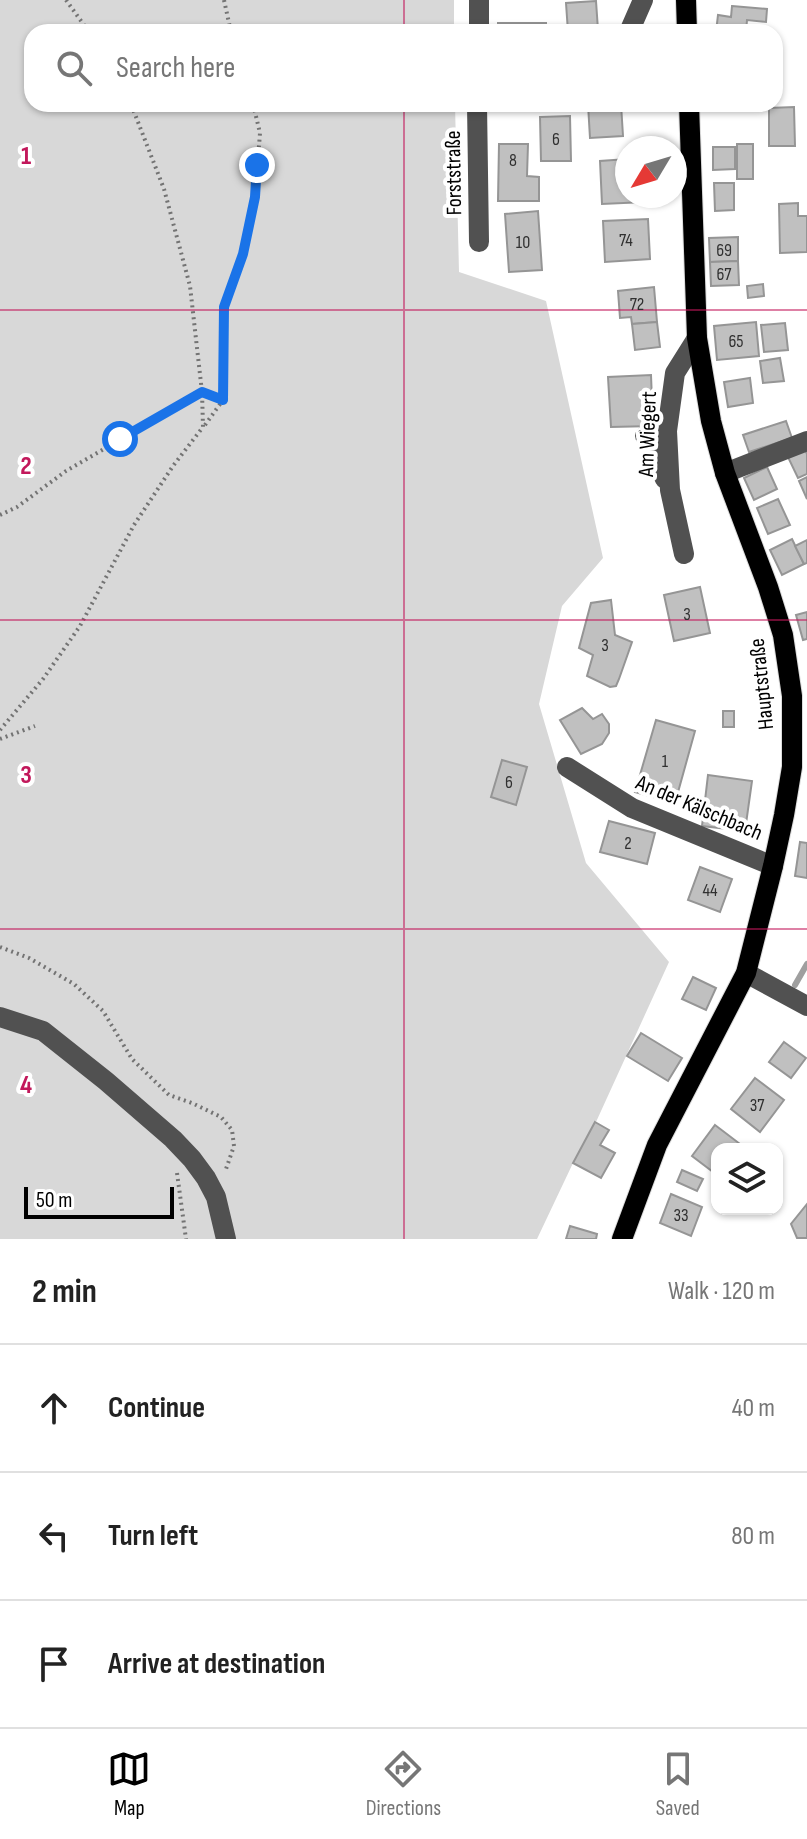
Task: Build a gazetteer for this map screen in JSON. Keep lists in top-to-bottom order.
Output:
{
  "streets": {
    "main road": ["Hauptstraße"],
    "street": ["Forststraße", "Am Wiegert", "An der Kälschbach"]
  },
  "crossings": [
    ["Am Wiegert", "Hauptstraße"],
    ["Hauptstraße", "An der Kälschbach"]
  ],
  "house_numbers": [
    "6",
    "8",
    "74",
    "10",
    "69",
    "67",
    "72",
    "65",
    "3",
    "3",
    "1",
    "6",
    "2",
    "44",
    "37",
    "33"
  ],
  "scale_bar": "50 m",
  "north": "bottom left",
  "page": {
    "search": "Search here",
    "scale": "50 m",
    "heading": ["2 min", "Walk · 120 m"],
    "list": [
      ["Continue", "40 m"],
      ["Turn left", "80 m"],
      "Arrive at destination"
    ],
    "nav": ["Map", "Directions", "Saved"]
  },
  "grid": {
    "rows": [
      "1",
      "2",
      "3",
      "4"
    ]
  }
}
